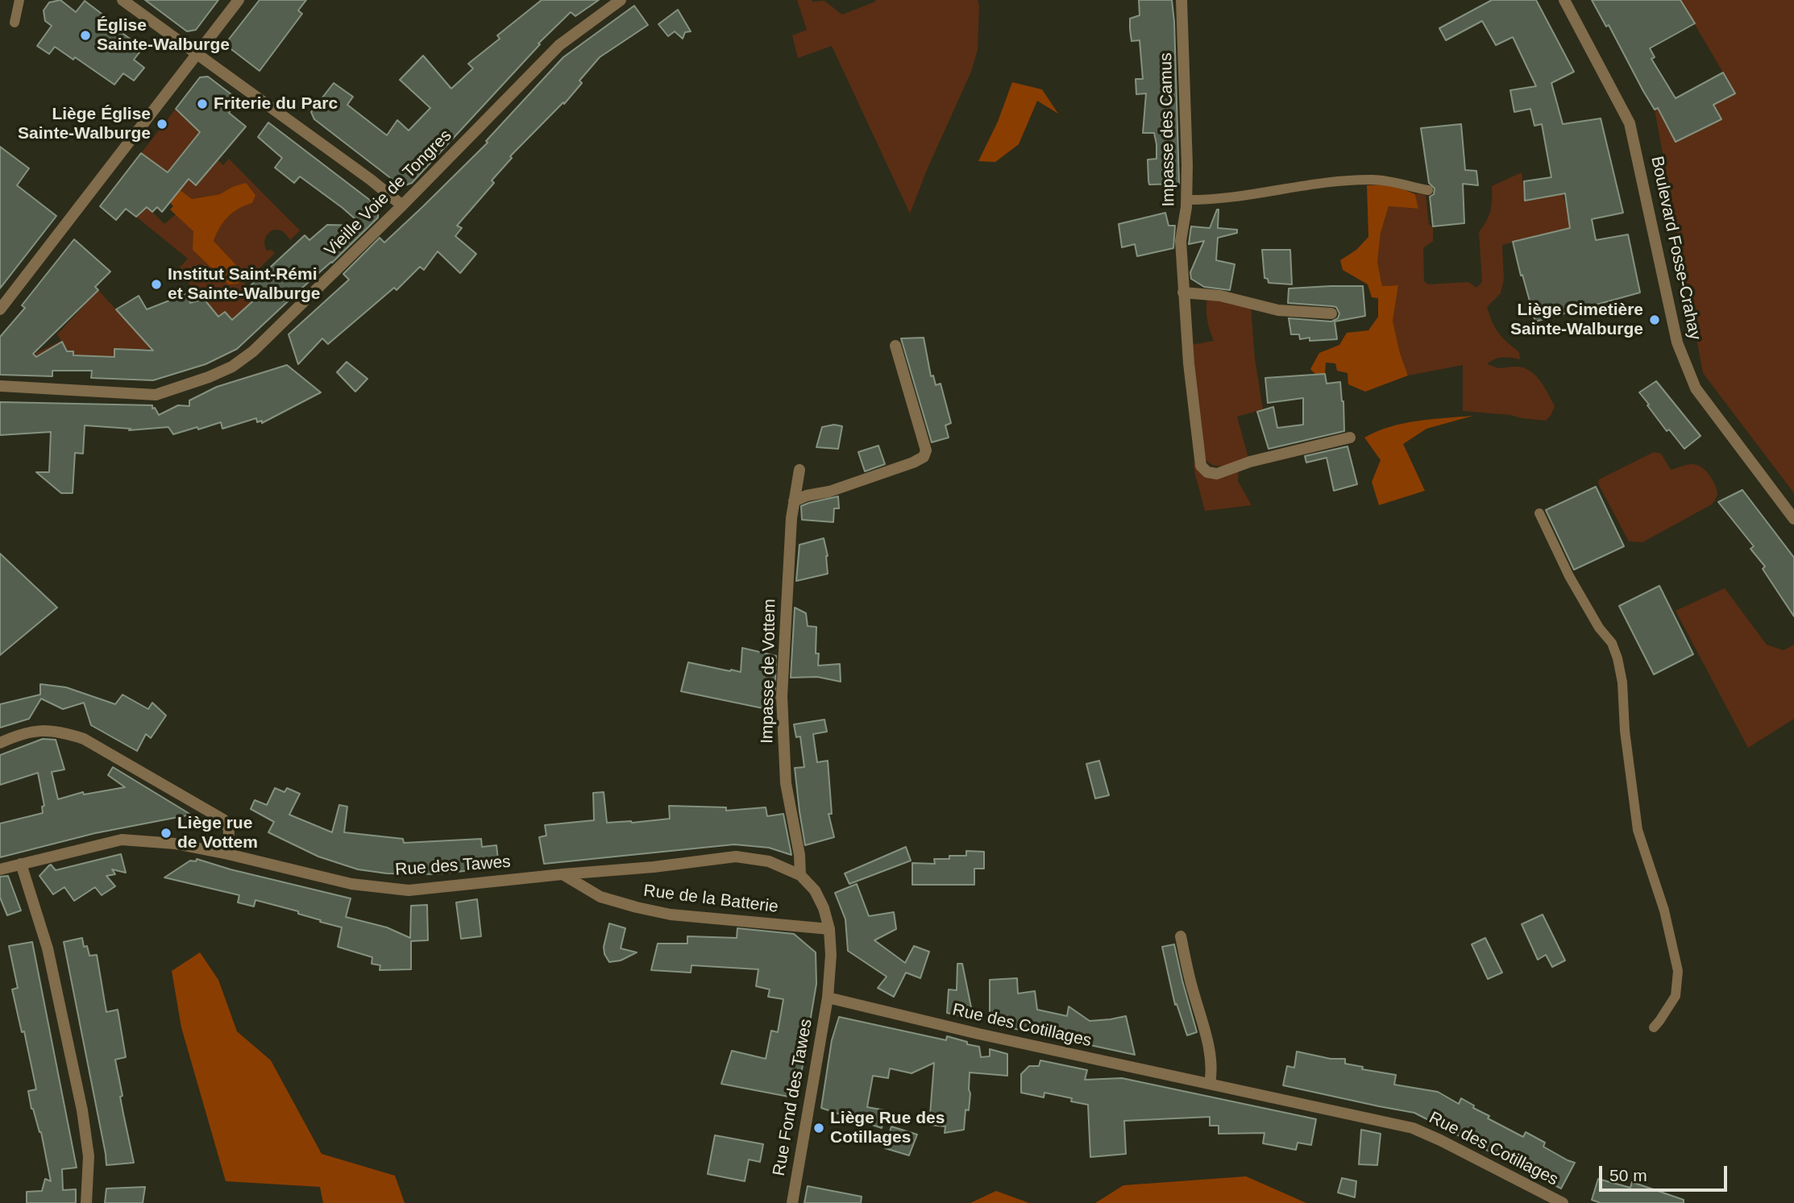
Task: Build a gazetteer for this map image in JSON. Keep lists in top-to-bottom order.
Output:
{
  "streets": {
    "street": [
      "Impasse des Camus",
      "Vieille Voie de Tongres",
      "Boulevard Fosse-Crahay",
      "Impasse de Vottem",
      "Rue des Tawes",
      "Rue de la Batterie",
      "Rue des Cotillages",
      "Rue Fond des Tawes"
    ]
  },
  "crossings": [
    ["Impasse de Vottem", "Rue des Tawes"],
    ["Rue des Tawes", "Rue de la Batterie"],
    ["Rue des Tawes", "Rue des Cotillages"],
    ["Rue des Tawes", "Rue Fond des Tawes"],
    ["Rue des Cotillages", "Rue Fond des Tawes"]
  ],
  "places": [
    "Église Sainte-Walburge",
    "Friterie du Parc",
    "Liège Église Sainte-Walburge",
    "Institut Saint-Rémi et Sainte-Walburge",
    "Liège Cimetière Sainte-Walburge",
    "Liège rue de Vottem",
    "Liège Rue des Cotillages"
  ],
  "scale_bar": "50 m"
}
